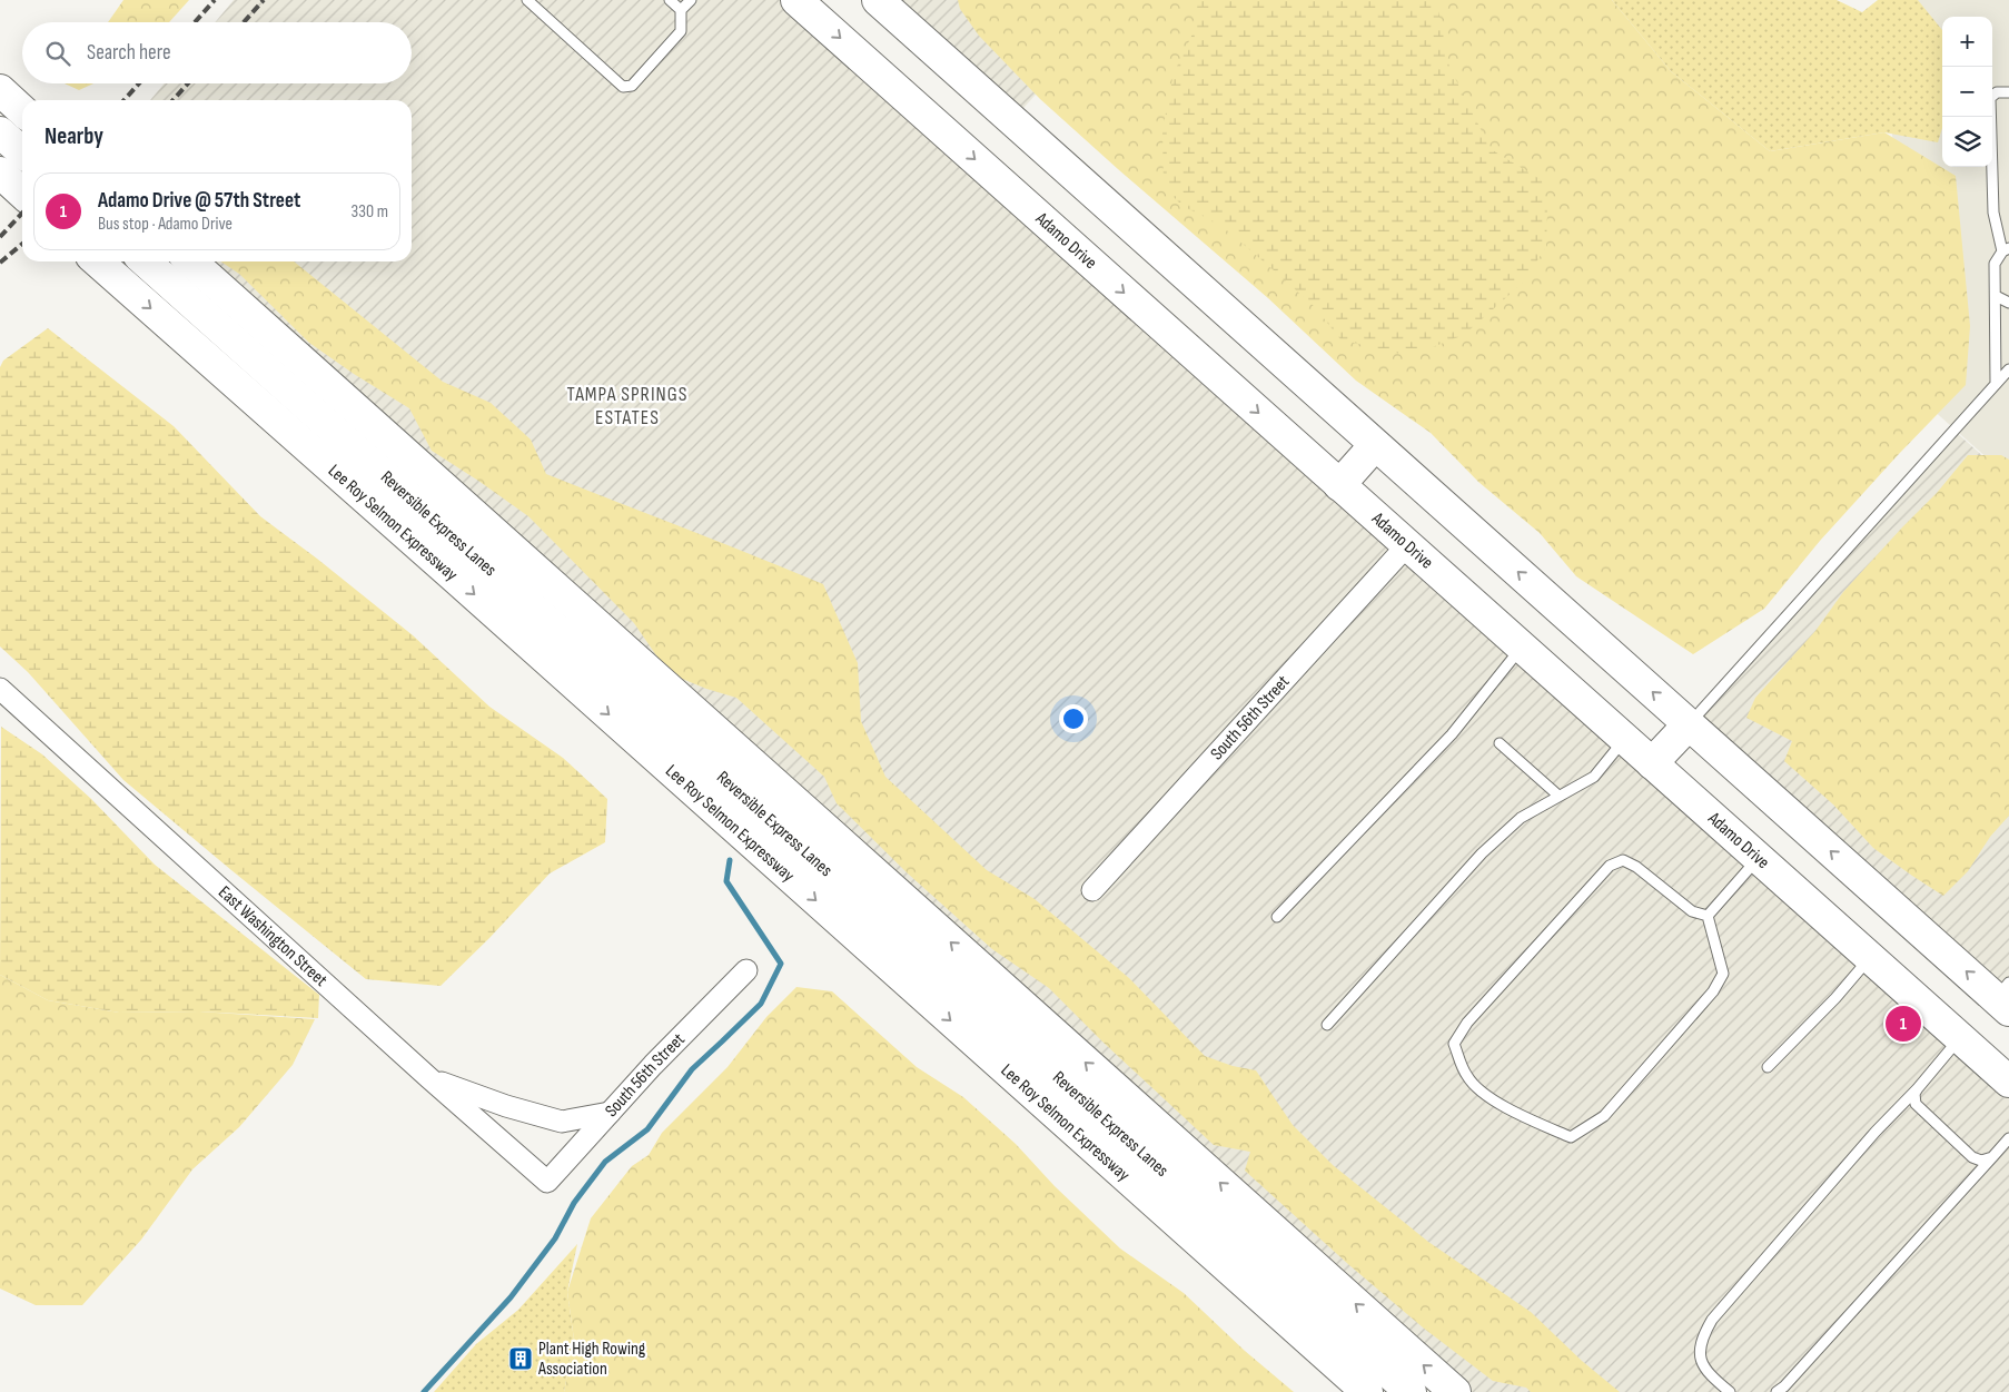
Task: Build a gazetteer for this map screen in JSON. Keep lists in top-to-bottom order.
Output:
{
  "streets": {
    "main road": ["Adamo Drive", "Lee Roy Selmon Expressway", "Reversible Express Lanes"],
    "street": ["South 56th Street", "East Washington Street"]
  },
  "crossings": [
    ["Adamo Drive", "South 56th Street"],
    ["South 56th Street", "East Washington Street"]
  ],
  "districts": ["TAMPA SPRINGS ESTATES"],
  "places": {
    "building": ["Plant High Rowing Association"]
  },
  "page": {
    "map_buttons": ["+", "−"],
    "search": "Search here",
    "heading": "Nearby",
    "list": [
      {
        "mark": "1",
        "name": "Adamo Drive @ 57th Street",
        "note": "Bus stop · Adamo Drive",
        "value": "330 m"
      }
    ],
    "pins": "1"
  }
}
